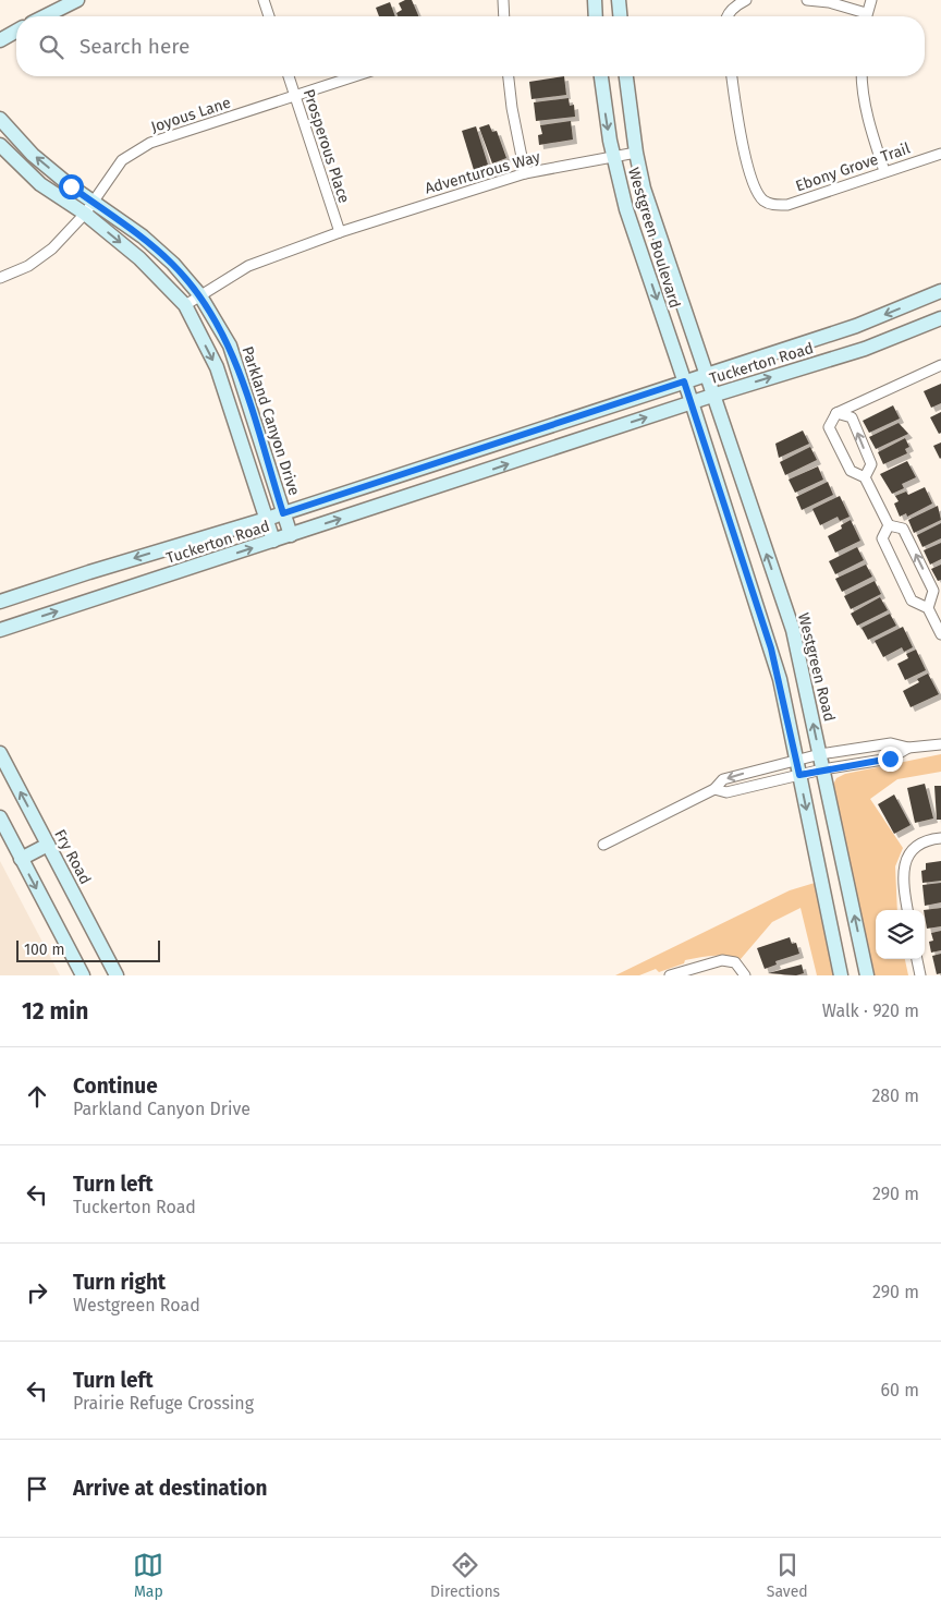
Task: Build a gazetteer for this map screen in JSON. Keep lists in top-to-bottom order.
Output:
{
  "streets": {
    "street": [
      "Joyous Lane",
      "Prosperous Place",
      "Ebony Grove Trail",
      "Adventurous Way",
      "Westgreen Boulevard",
      "Tuckerton Road",
      "Parkland Canyon Drive",
      "Westgreen Road",
      "Fry Road"
    ]
  },
  "crossings": [
    ["Joyous Lane", "Prosperous Place"],
    ["Joyous Lane", "Parkland Canyon Drive"],
    ["Prosperous Place", "Adventurous Way"],
    ["Adventurous Way", "Westgreen Boulevard"],
    ["Adventurous Way", "Parkland Canyon Drive"],
    ["Westgreen Boulevard", "Tuckerton Road"],
    ["Westgreen Boulevard", "Westgreen Road"],
    ["Tuckerton Road", "Parkland Canyon Drive"],
    ["Tuckerton Road", "Westgreen Road"]
  ],
  "scale_bar": "100 m",
  "page": {
    "search": "Search here",
    "scale": "100 m",
    "heading": ["12 min", "Walk · 920 m"],
    "list": [
      ["Continue", "Parkland Canyon Drive", "280 m"],
      ["Turn left", "Tuckerton Road", "290 m"],
      ["Turn right", "Westgreen Road", "290 m"],
      ["Turn left", "Prairie Refuge Crossing", "60 m"],
      "Arrive at destination"
    ],
    "nav": ["Map", "Directions", "Saved"]
  }
}
